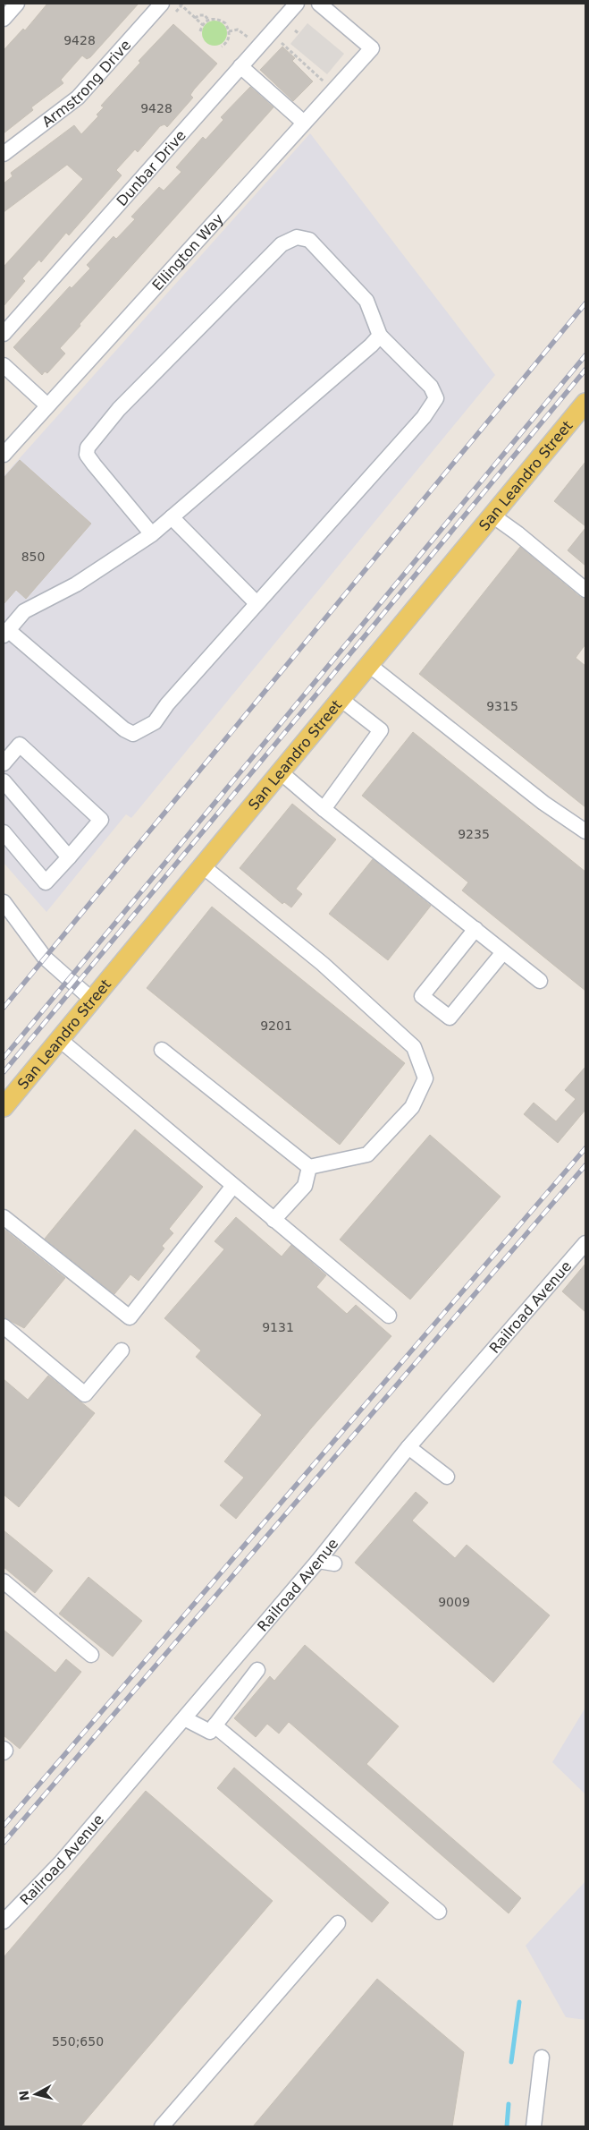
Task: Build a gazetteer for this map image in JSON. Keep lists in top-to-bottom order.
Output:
{
  "streets": {
    "main road": ["San Leandro Street"],
    "street": [
      "Armstrong Drive",
      "Dunbar Drive",
      "Ellington Way",
      "Railroad Avenue"
    ]
  },
  "house_numbers": [
    "9428",
    "9428",
    "850",
    "9315",
    "9235",
    "9201",
    "9131",
    "9009",
    "550;650"
  ],
  "north": "left"
}
